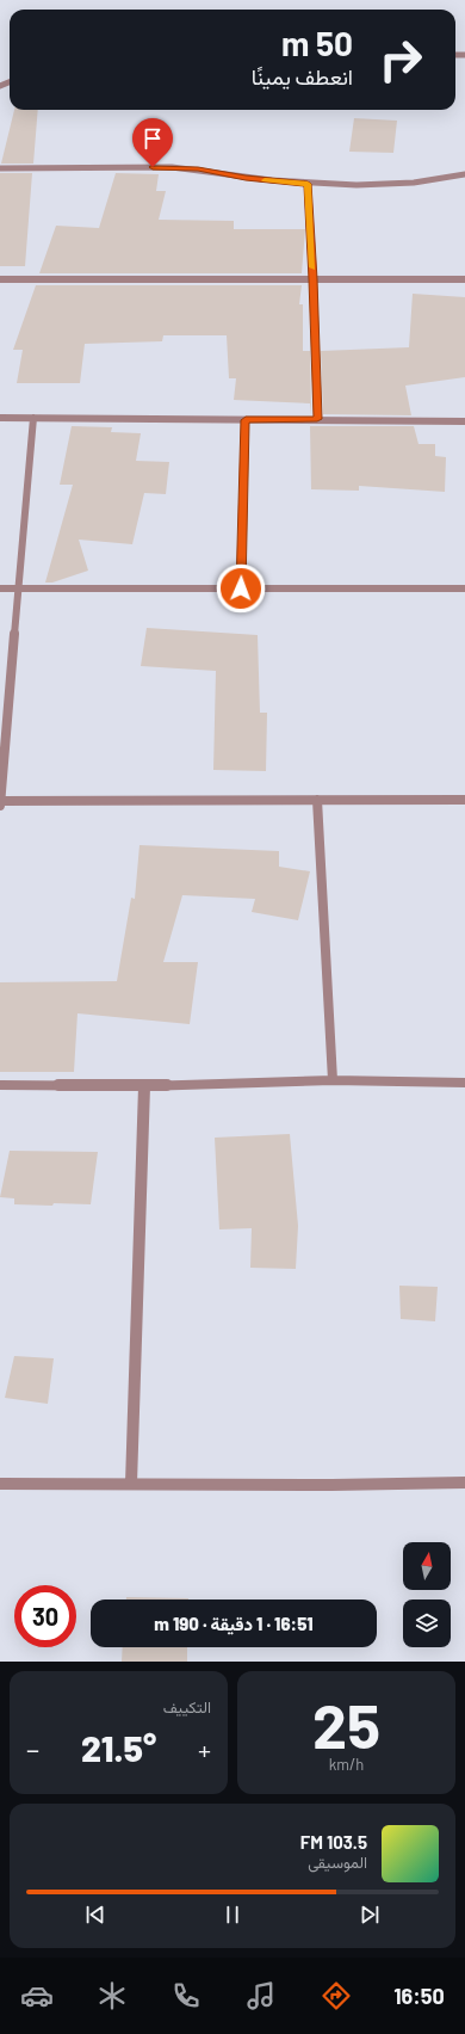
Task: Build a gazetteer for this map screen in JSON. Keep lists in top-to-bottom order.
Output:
{
  "north": "top",
  "page": {
    "turn": ["50 m", "انعطف يمينًا"],
    "limit": "30",
    "trip": "16:51 · 1 دقيقة · 190 m",
    "tile": [
      ["25", "km/h"],
      "التكييف"
    ],
    "heat": ["−", "21.5°", "+"],
    "song": ["103.5 FM", "الموسيقى"],
    "tabs": "16:50"
  }
}
